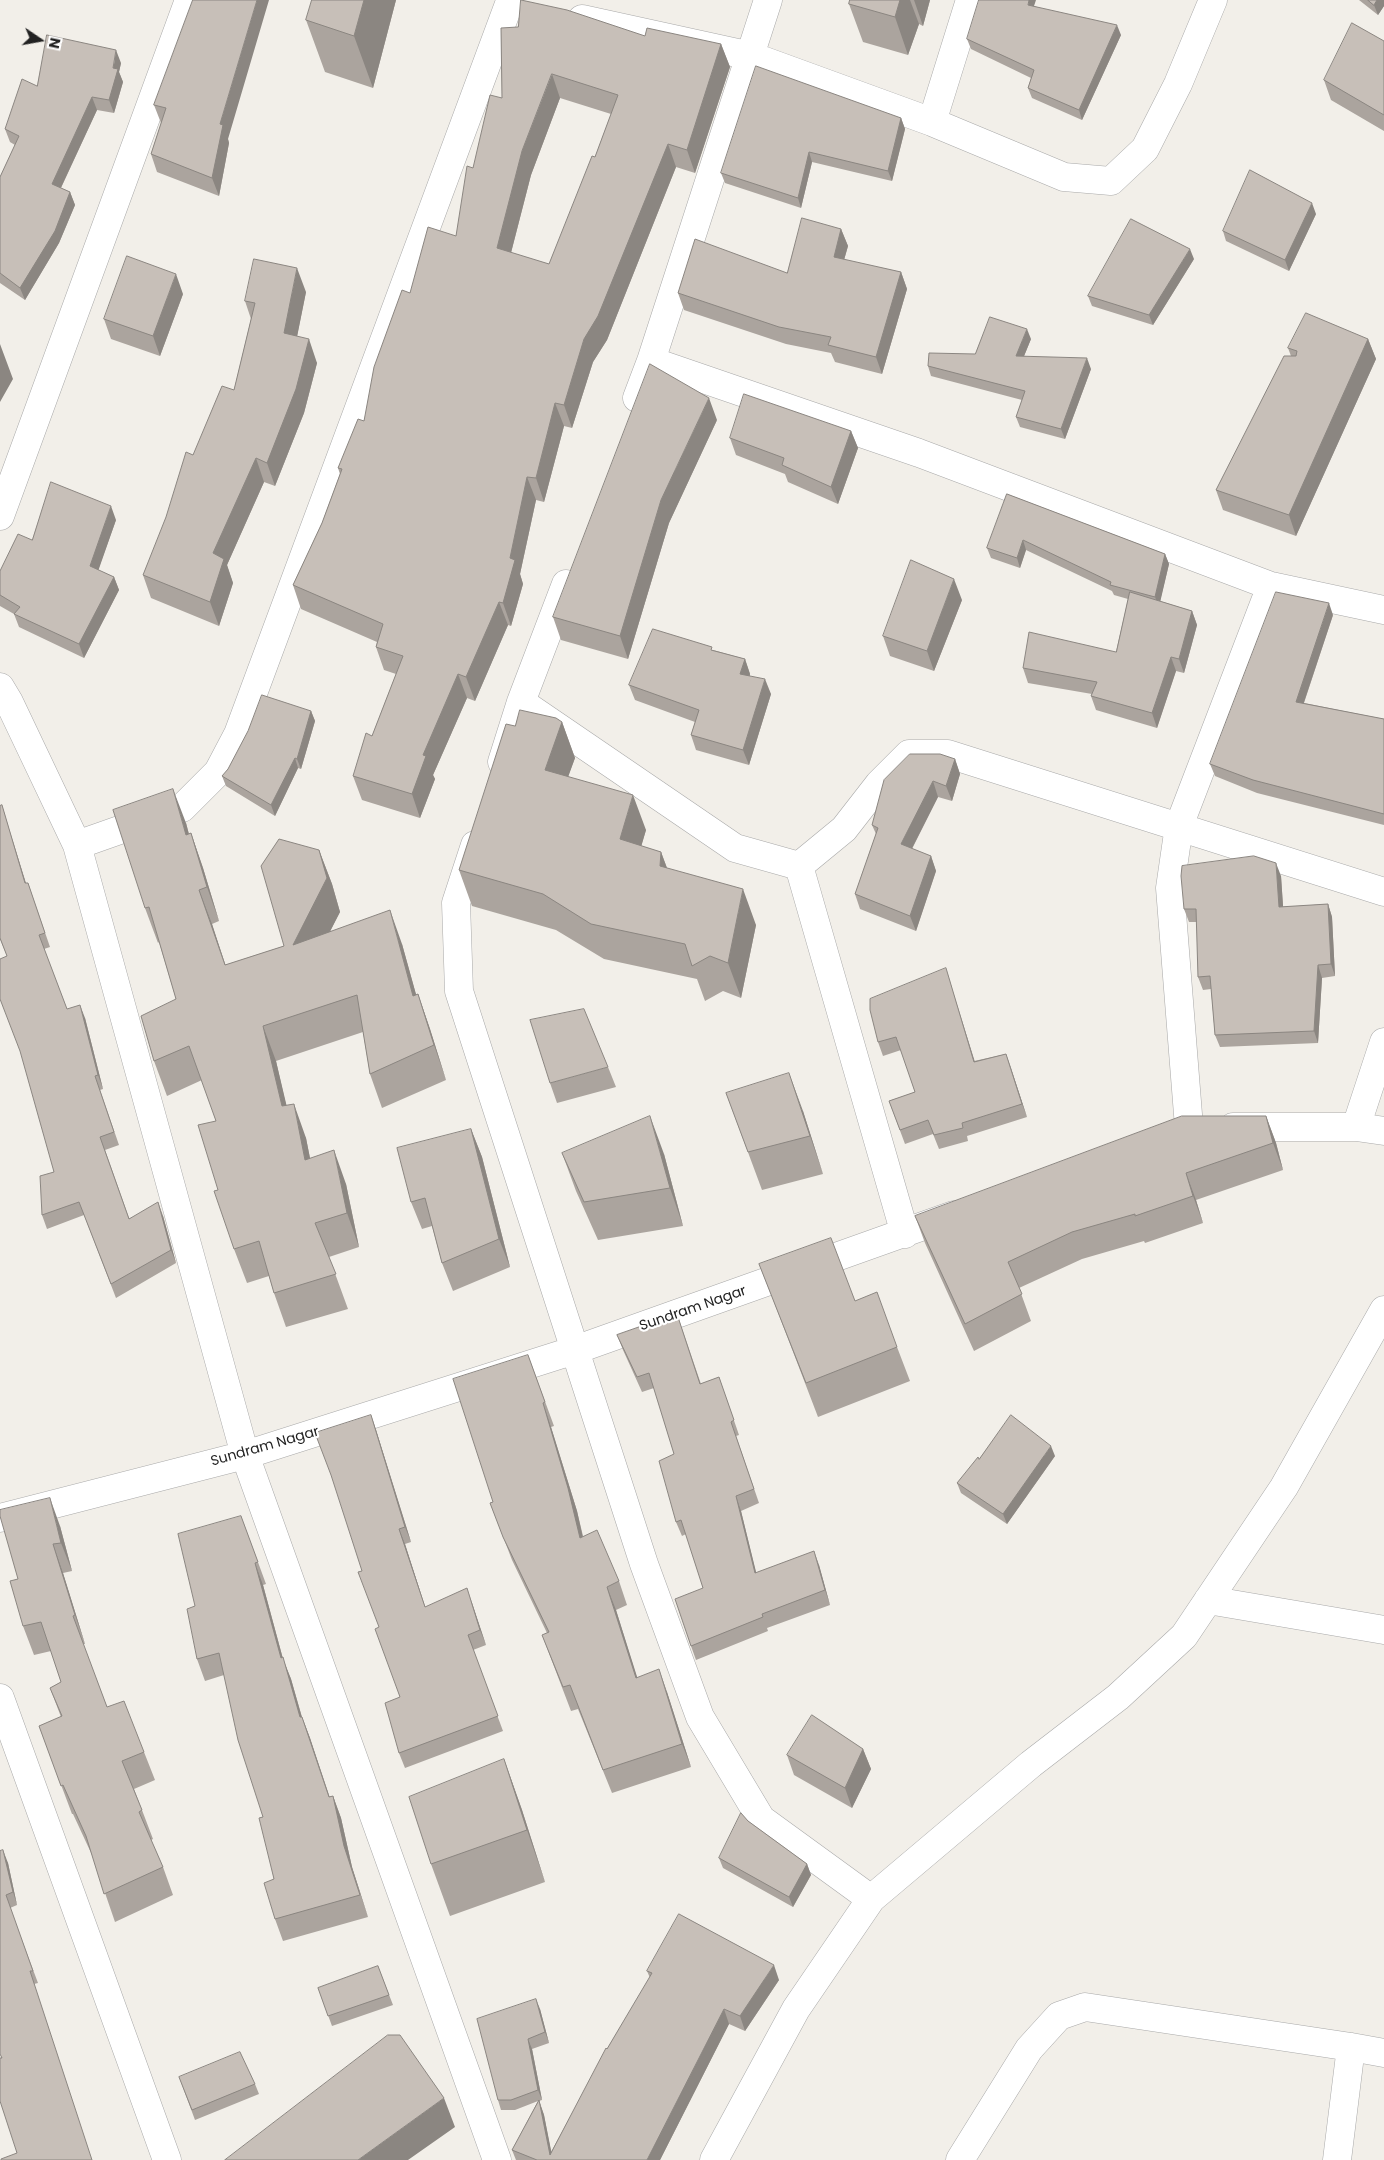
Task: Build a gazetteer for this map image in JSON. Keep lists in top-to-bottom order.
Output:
{
  "streets": {
    "street": ["Sundram Nagar"]
  },
  "north": "right"
}
